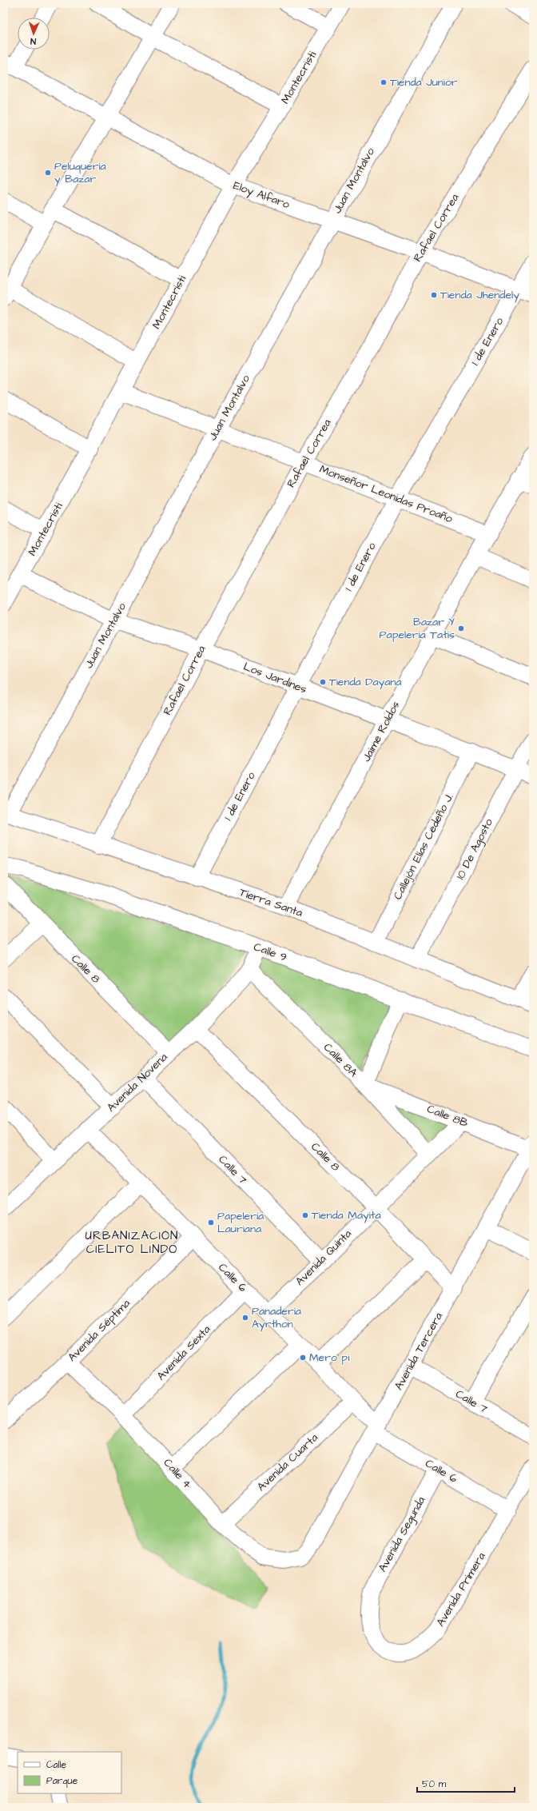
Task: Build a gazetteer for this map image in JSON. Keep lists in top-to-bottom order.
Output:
{
  "streets": {
    "street": [
      "Montecristi",
      "Juan Montalvo",
      "Eloy Alfaro",
      "Rafael Correa",
      "1 de Enero",
      "Monseñor Leonidas Proaño",
      "Los Jardines",
      "Jaime Roldos",
      "Callejón Elías Cedeño J.",
      "10 De Agosto",
      "Tierra Santa",
      "Calle 9",
      "Calle 8",
      "Calle 8A",
      "Avenida Novena",
      "Calle 8B",
      "Calle 7",
      "Avenida Quinta",
      "Calle 6",
      "Avenida Séptima",
      "Avenida Tercera",
      "Avenida Sexta",
      "Avenida Cuarta",
      "Calle 4",
      "Avenida Segunda",
      "Avenida Primera"
    ]
  },
  "crossings": [
    ["Montecristi", "Eloy Alfaro"],
    ["Montecristi", "Monseñor Leonidas Proaño"],
    ["Montecristi", "Los Jardines"],
    ["Juan Montalvo", "Eloy Alfaro"],
    ["Juan Montalvo", "Monseñor Leonidas Proaño"],
    ["Juan Montalvo", "Los Jardines"],
    ["Juan Montalvo", "Tierra Santa"],
    ["Eloy Alfaro", "Rafael Correa"],
    ["Eloy Alfaro", "1 de Enero"],
    ["Rafael Correa", "Monseñor Leonidas Proaño"],
    ["Rafael Correa", "Los Jardines"],
    ["Rafael Correa", "Tierra Santa"],
    ["1 de Enero", "Monseñor Leonidas Proaño"],
    ["1 de Enero", "Los Jardines"],
    ["1 de Enero", "Tierra Santa"],
    ["Monseñor Leonidas Proaño", "Jaime Roldos"],
    ["Los Jardines", "Jaime Roldos"],
    ["Los Jardines", "Callejón Elías Cedeño J."],
    ["Los Jardines", "10 De Agosto"],
    ["Jaime Roldos", "Tierra Santa"],
    ["Callejón Elías Cedeño J.", "Tierra Santa"],
    ["10 De Agosto", "Tierra Santa"],
    ["Calle 9", "Avenida Novena"],
    ["Calle 8", "Avenida Novena"],
    ["Calle 8", "Avenida Quinta"],
    ["Calle 8", "Avenida Tercera"],
    ["Calle 8A", "Avenida Novena"],
    ["Calle 8A", "Calle 8B"],
    ["Calle 8A", "Avenida Quinta"],
    ["Avenida Novena", "Calle 7"],
    ["Avenida Novena", "Calle 6"],
    ["Calle 8B", "Avenida Quinta"],
    ["Calle 8B", "Avenida Tercera"],
    ["Calle 7", "Avenida Quinta"],
    ["Calle 7", "Avenida Tercera"],
    ["Avenida Quinta", "Calle 6"],
    ["Calle 6", "Avenida Séptima"],
    ["Calle 6", "Avenida Tercera"],
    ["Calle 6", "Avenida Sexta"],
    ["Calle 6", "Avenida Cuarta"],
    ["Calle 6", "Avenida Segunda"],
    ["Calle 6", "Avenida Primera"],
    ["Avenida Séptima", "Calle 4"],
    ["Avenida Tercera", "Calle 4"],
    ["Avenida Sexta", "Calle 4"],
    ["Avenida Cuarta", "Calle 4"],
    ["Avenida Segunda", "Avenida Primera"]
  ],
  "districts": ["URBANIZACIÓN CIELITO LINDO"],
  "places": [
    "Tienda Junior",
    "Peluquería y Bazar",
    "Tienda Jhendely",
    "Bazar Y Papelería Tatis",
    "Tienda Dayana",
    "Tienda Mayita",
    "Papelería Lauriana",
    "Panadería Ayrthon",
    "Mero pi"
  ],
  "legend": ["Calle", "Parque"],
  "scale_bar": "50 m",
  "north": "bottom"
}
